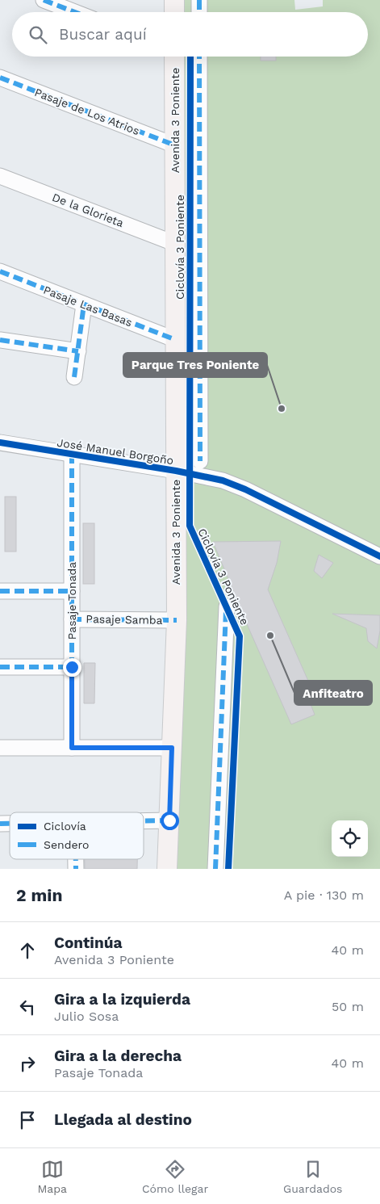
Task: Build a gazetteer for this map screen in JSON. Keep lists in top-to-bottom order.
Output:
{
  "streets": {
    "main road": ["Avenida 3 Poniente"],
    "street": [
      "Pasaje de Los Atrios",
      "De la Glorieta",
      "Pasaje Las Basas",
      "José Manuel Borgoño",
      "Pasaje Tonada",
      "Pasaje Samba"
    ],
    "cycle path": ["Ciclovía 3 Poniente"]
  },
  "crossings": [
    ["Pasaje de Los Atrios", "Avenida 3 Poniente"],
    ["Avenida 3 Poniente", "De la Glorieta"],
    ["Avenida 3 Poniente", "Pasaje Las Basas"],
    ["Avenida 3 Poniente", "José Manuel Borgoño"],
    ["Avenida 3 Poniente", "Pasaje Samba"],
    ["José Manuel Borgoño", "Pasaje Tonada"],
    ["Pasaje Tonada", "Pasaje Samba"]
  ],
  "places": ["Parque Tres Poniente", "Anfiteatro"],
  "legend": ["Ciclovía", "Sendero"],
  "page": {
    "search": "Buscar aquí",
    "heading": ["2 min", "A pie · 130 m"],
    "list": [
      ["Continúa", "Avenida 3 Poniente", "40 m"],
      ["Gira a la izquierda", "Julio Sosa", "50 m"],
      ["Gira a la derecha", "Pasaje Tonada", "40 m"],
      "Llegada al destino"
    ],
    "nav": ["Mapa", "Cómo llegar", "Guardados"]
  }
}
